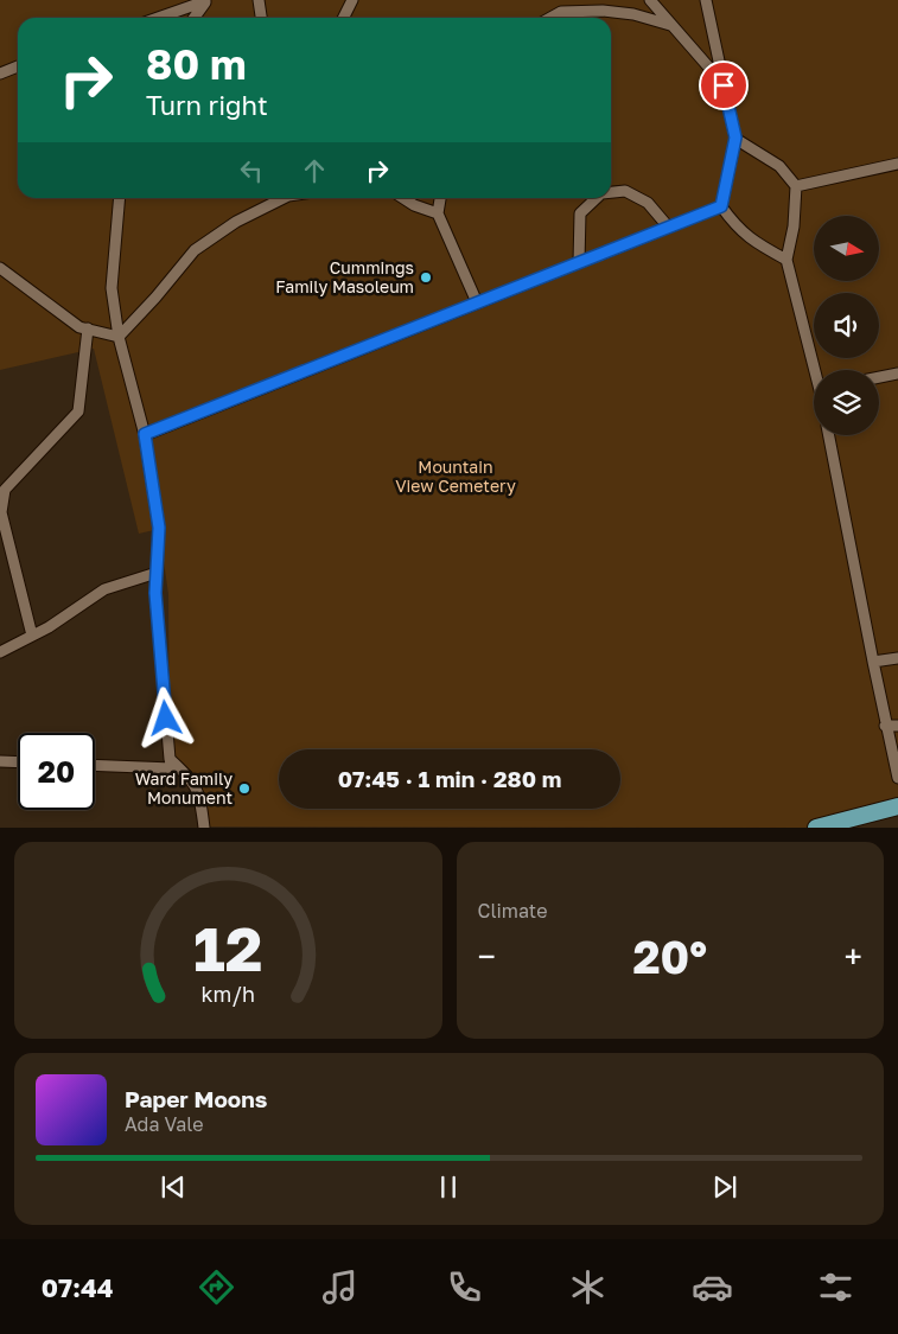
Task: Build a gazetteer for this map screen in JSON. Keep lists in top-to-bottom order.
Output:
{
  "parks": ["Mountain View Cemetery"],
  "places": ["Cummings Family Masoleum", "Ward Family Monument"],
  "north": "right",
  "page": {
    "turn": ["80 m", "Turn right"],
    "limit": "20",
    "trip": "07:45 · 1 min · 280 m",
    "tile": "Climate",
    "heat": ["−", "20°", "+"],
    "song": ["Paper Moons", "Ada Vale"],
    "tabs": "07:44",
    "gauge": ["12", "km/h"]
  }
}
